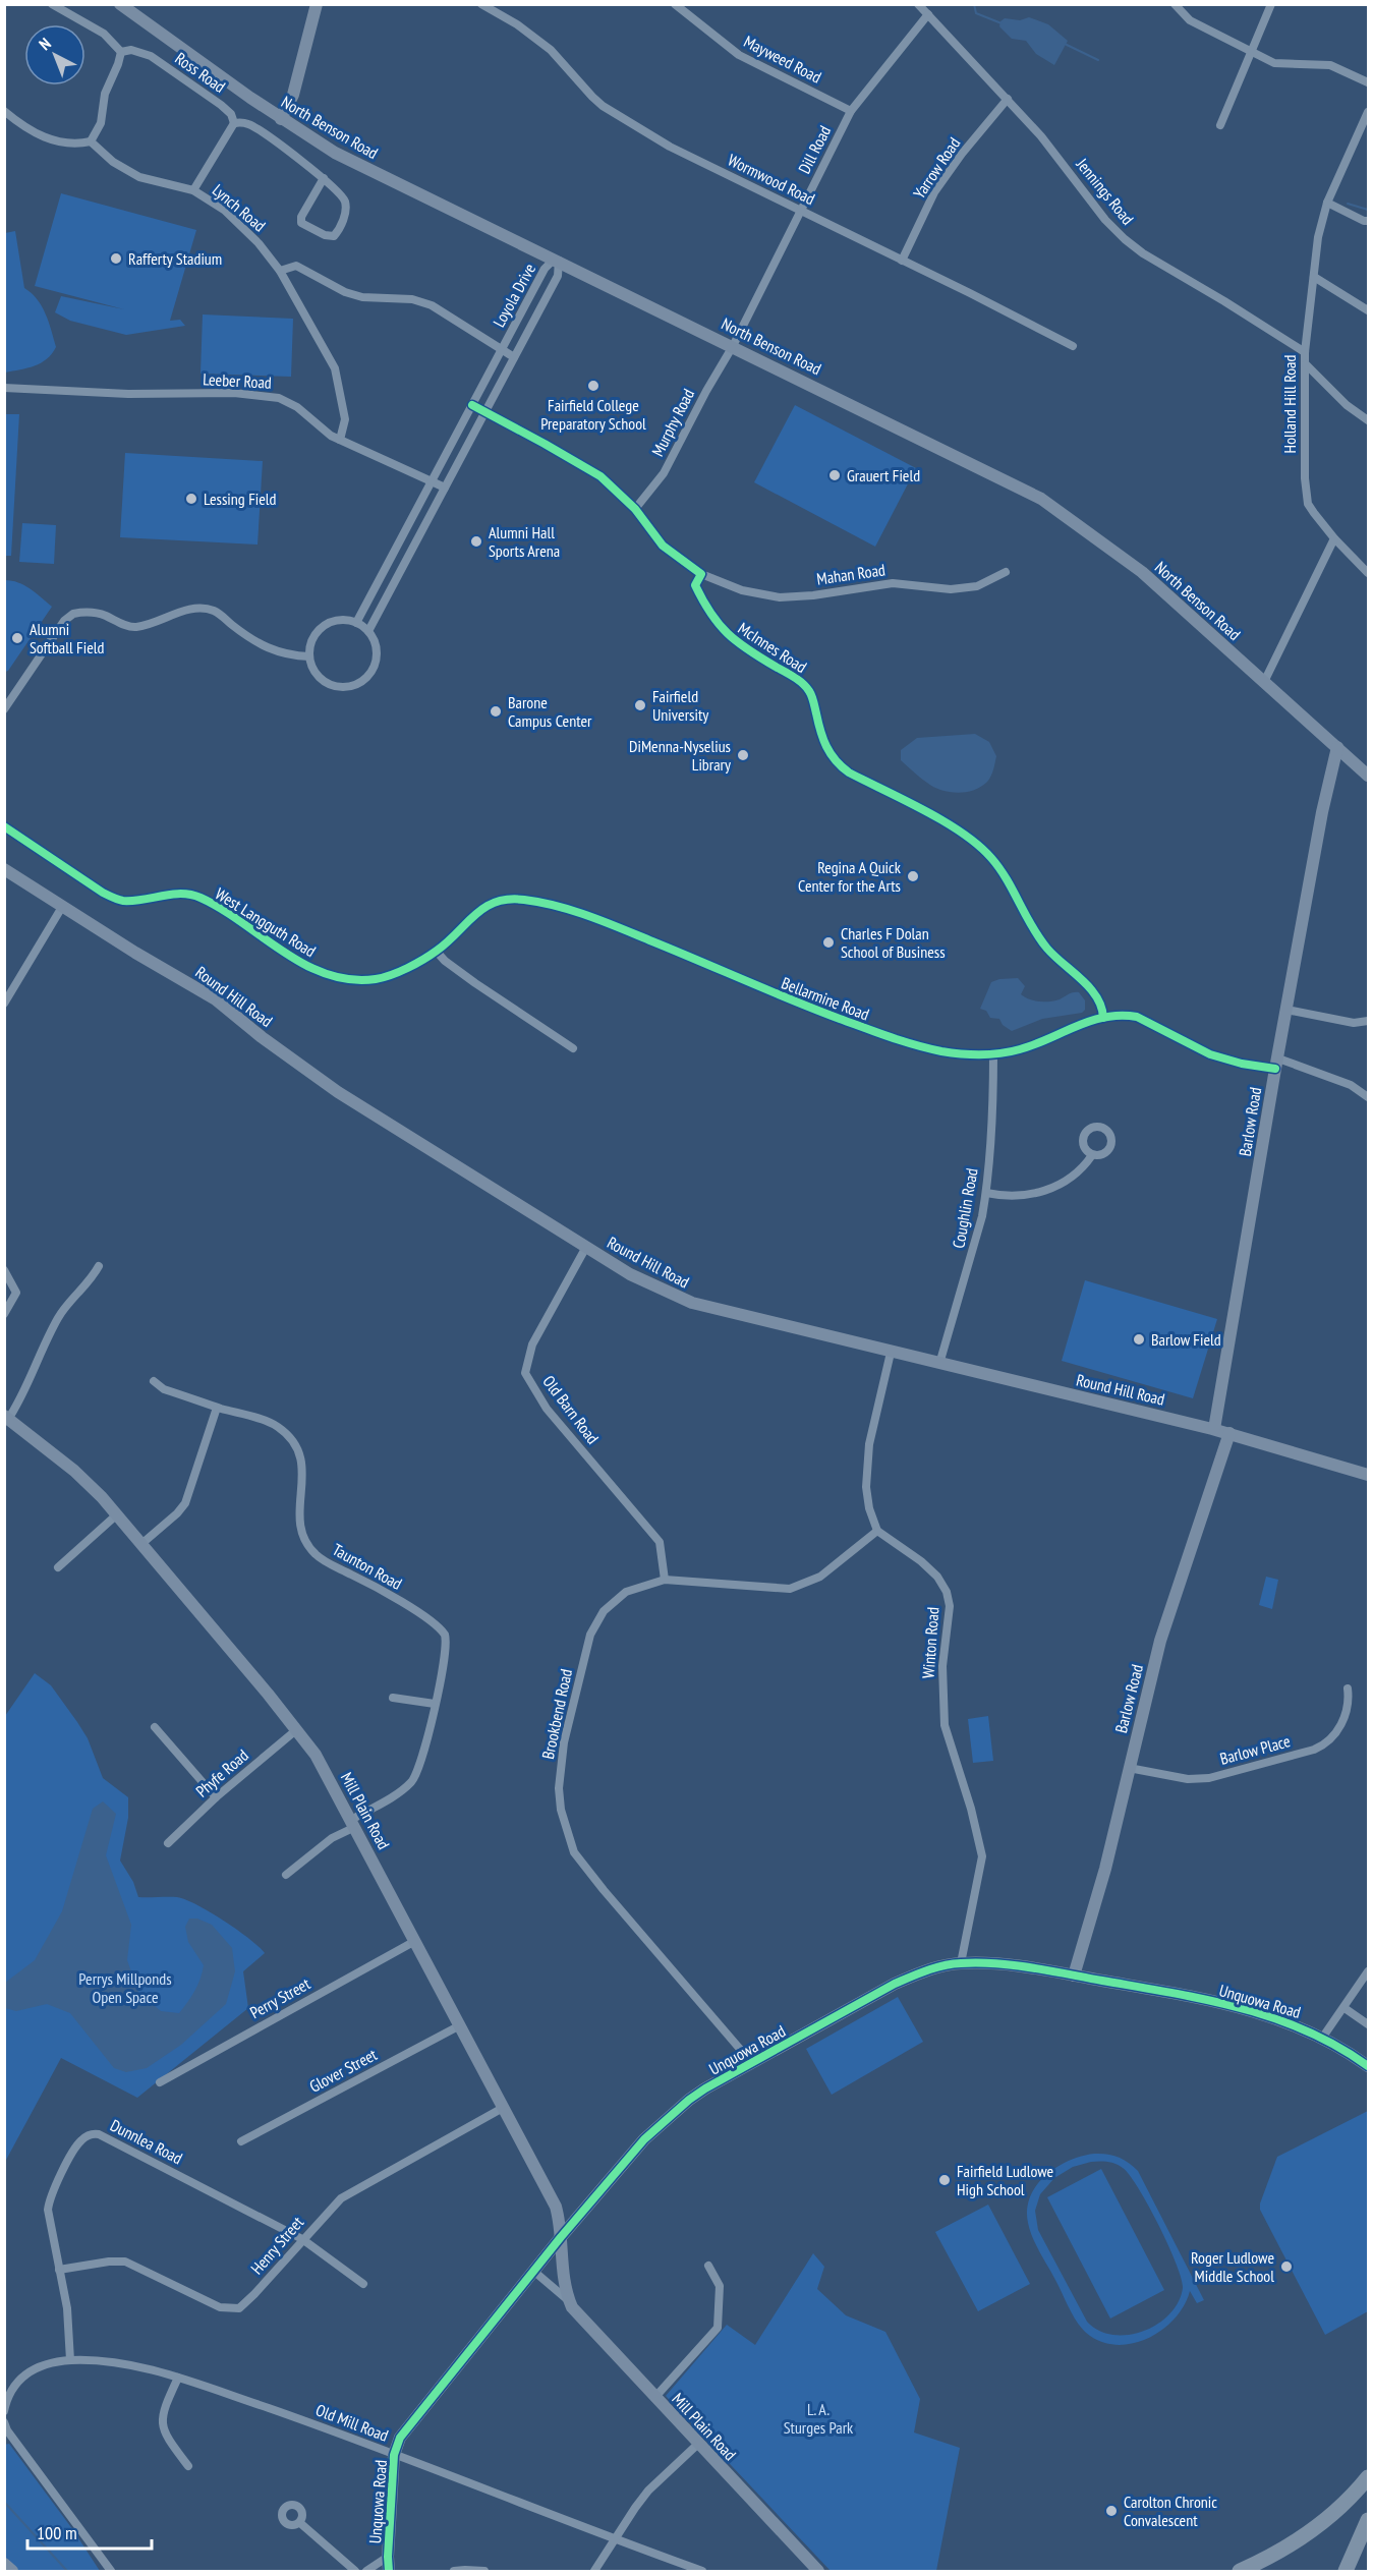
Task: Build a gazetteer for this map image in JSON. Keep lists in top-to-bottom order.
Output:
{
  "streets": {
    "main road": [
      "North Benson Road",
      "Round Hill Road",
      "Barlow Road",
      "Mill Plain Road",
      "Unquowa Road"
    ],
    "street": [
      "Mayweed Road",
      "Ross Road",
      "Dill Road",
      "Yarrow Road",
      "Wormwood Road",
      "Jennings Road",
      "Lynch Road",
      "Loyola Drive",
      "Leeber Road",
      "Holland Hill Road",
      "Murphy Road",
      "Mahan Road",
      "McInnes Road",
      "West Langguth Road",
      "Bellarmine Road",
      "Coughlin Road",
      "Old Barn Road",
      "Taunton Road",
      "Winton Road",
      "Brookbend Road",
      "Barlow Place",
      "Phyfe Road",
      "Perry Street",
      "Glover Street",
      "Dunnlea Road",
      "Henry Street",
      "Old Mill Road"
    ]
  },
  "crossings": [
    ["Mayweed Road", "Dill Road"],
    ["North Benson Road", "Dill Road"],
    ["North Benson Road", "Loyola Drive"],
    ["North Benson Road", "Murphy Road"],
    ["North Benson Road", "Barlow Road"],
    ["Dill Road", "Wormwood Road"],
    ["Dill Road", "Jennings Road"],
    ["Dill Road", "Murphy Road"],
    ["Yarrow Road", "Wormwood Road"],
    ["Yarrow Road", "Jennings Road"],
    ["Jennings Road", "Holland Hill Road"],
    ["Lynch Road", "Leeber Road"],
    ["Loyola Drive", "Leeber Road"],
    ["Mahan Road", "McInnes Road"],
    ["McInnes Road", "Bellarmine Road"],
    ["West Langguth Road", "Bellarmine Road"],
    ["Round Hill Road", "Barlow Road"],
    ["Round Hill Road", "Coughlin Road"],
    ["Round Hill Road", "Old Barn Road"],
    ["Bellarmine Road", "Barlow Road"],
    ["Bellarmine Road", "Coughlin Road"],
    ["Barlow Road", "Barlow Place"],
    ["Barlow Road", "Unquowa Road"],
    ["Old Barn Road", "Brookbend Road"],
    ["Taunton Road", "Mill Plain Road"],
    ["Winton Road", "Brookbend Road"],
    ["Winton Road", "Unquowa Road"],
    ["Brookbend Road", "Unquowa Road"],
    ["Phyfe Road", "Mill Plain Road"],
    ["Mill Plain Road", "Perry Street"],
    ["Mill Plain Road", "Unquowa Road"],
    ["Mill Plain Road", "Glover Street"],
    ["Mill Plain Road", "Henry Street"],
    ["Unquowa Road", "Old Mill Road"],
    ["Dunnlea Road", "Henry Street"],
    ["Dunnlea Road", "Old Mill Road"]
  ],
  "parks": ["Perrys Millponds Open Space", "L. A. Sturges Park"],
  "places": [
    "Rafferty Stadium",
    "Fairfield College Preparatory School",
    "Grauert Field",
    "Lessing Field",
    "Alumni Hall Sports Arena",
    "Alumni Softball Field",
    "Fairfield University",
    "Barone Campus Center",
    "DiMenna-Nyselius Library",
    "Regina A Quick Center for the Arts",
    "Charles F Dolan School of Business",
    "Barlow Field",
    "Fairfield Ludlowe High School",
    "Roger Ludlowe Middle School",
    "Carolton Chronic Convalescent"
  ],
  "scale_bar": "100 m",
  "north": "top left"
}
